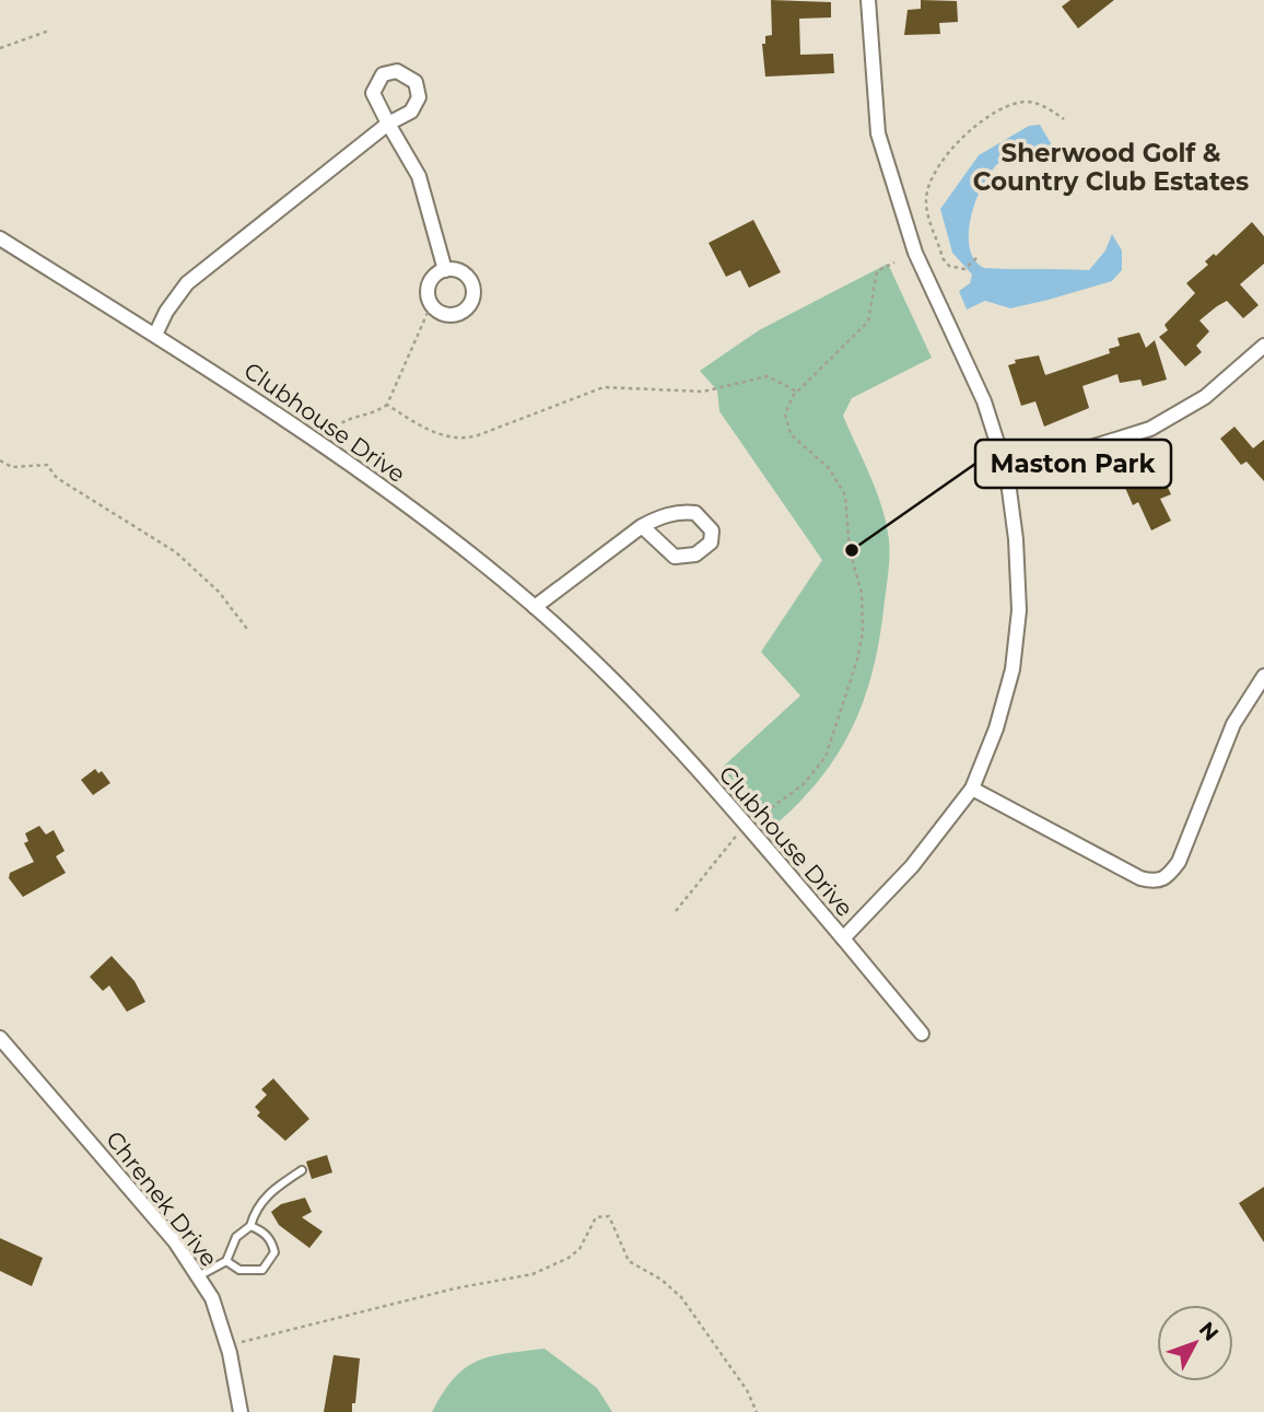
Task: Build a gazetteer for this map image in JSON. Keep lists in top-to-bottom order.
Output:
{
  "streets": {
    "street": ["Clubhouse Drive", "Chrenek Drive"]
  },
  "districts": ["Sherwood Golf & Country Club Estates"],
  "places": ["Maston Park"],
  "north": "top right"
}
